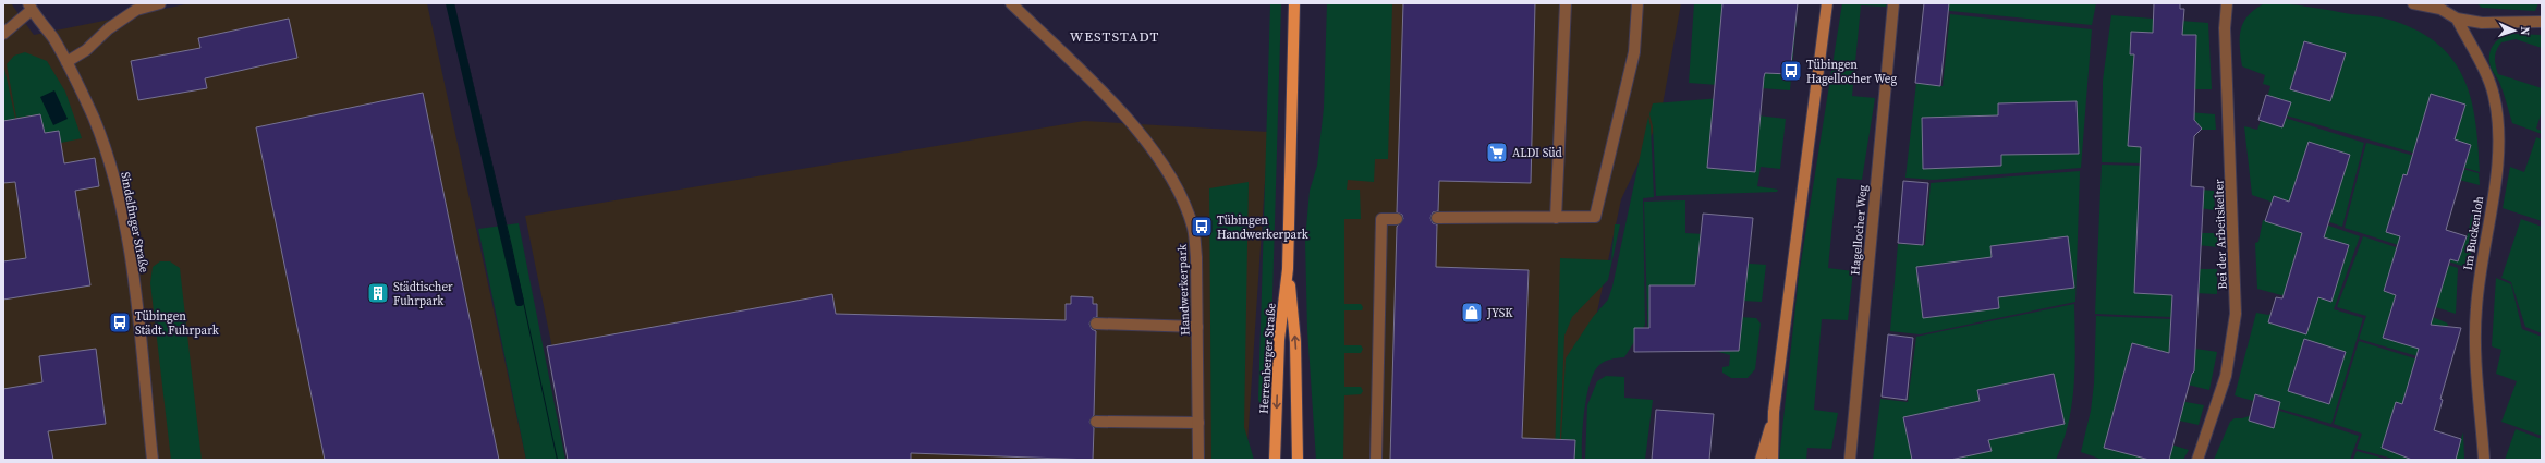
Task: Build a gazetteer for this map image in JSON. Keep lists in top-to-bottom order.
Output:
{
  "streets": {
    "main road": ["Herrenberger Straße"],
    "street": [
      "Sindelfinger Straße",
      "Hagellocher Weg",
      "Im Buckenloh",
      "Bei der Arbeitskelter",
      "Handwerkerpark"
    ]
  },
  "districts": ["WESTSTADT"],
  "places": {
    "bus stop": ["Tübingen Hagellocher Weg", "Tübingen Handwerkerpark", "Tübingen Städt. Fuhrpark"],
    "supermarket": ["ALDI Süd"],
    "building": ["Städtischer Fuhrpark"],
    "shop": ["JYSK"]
  },
  "north": "right"
}
